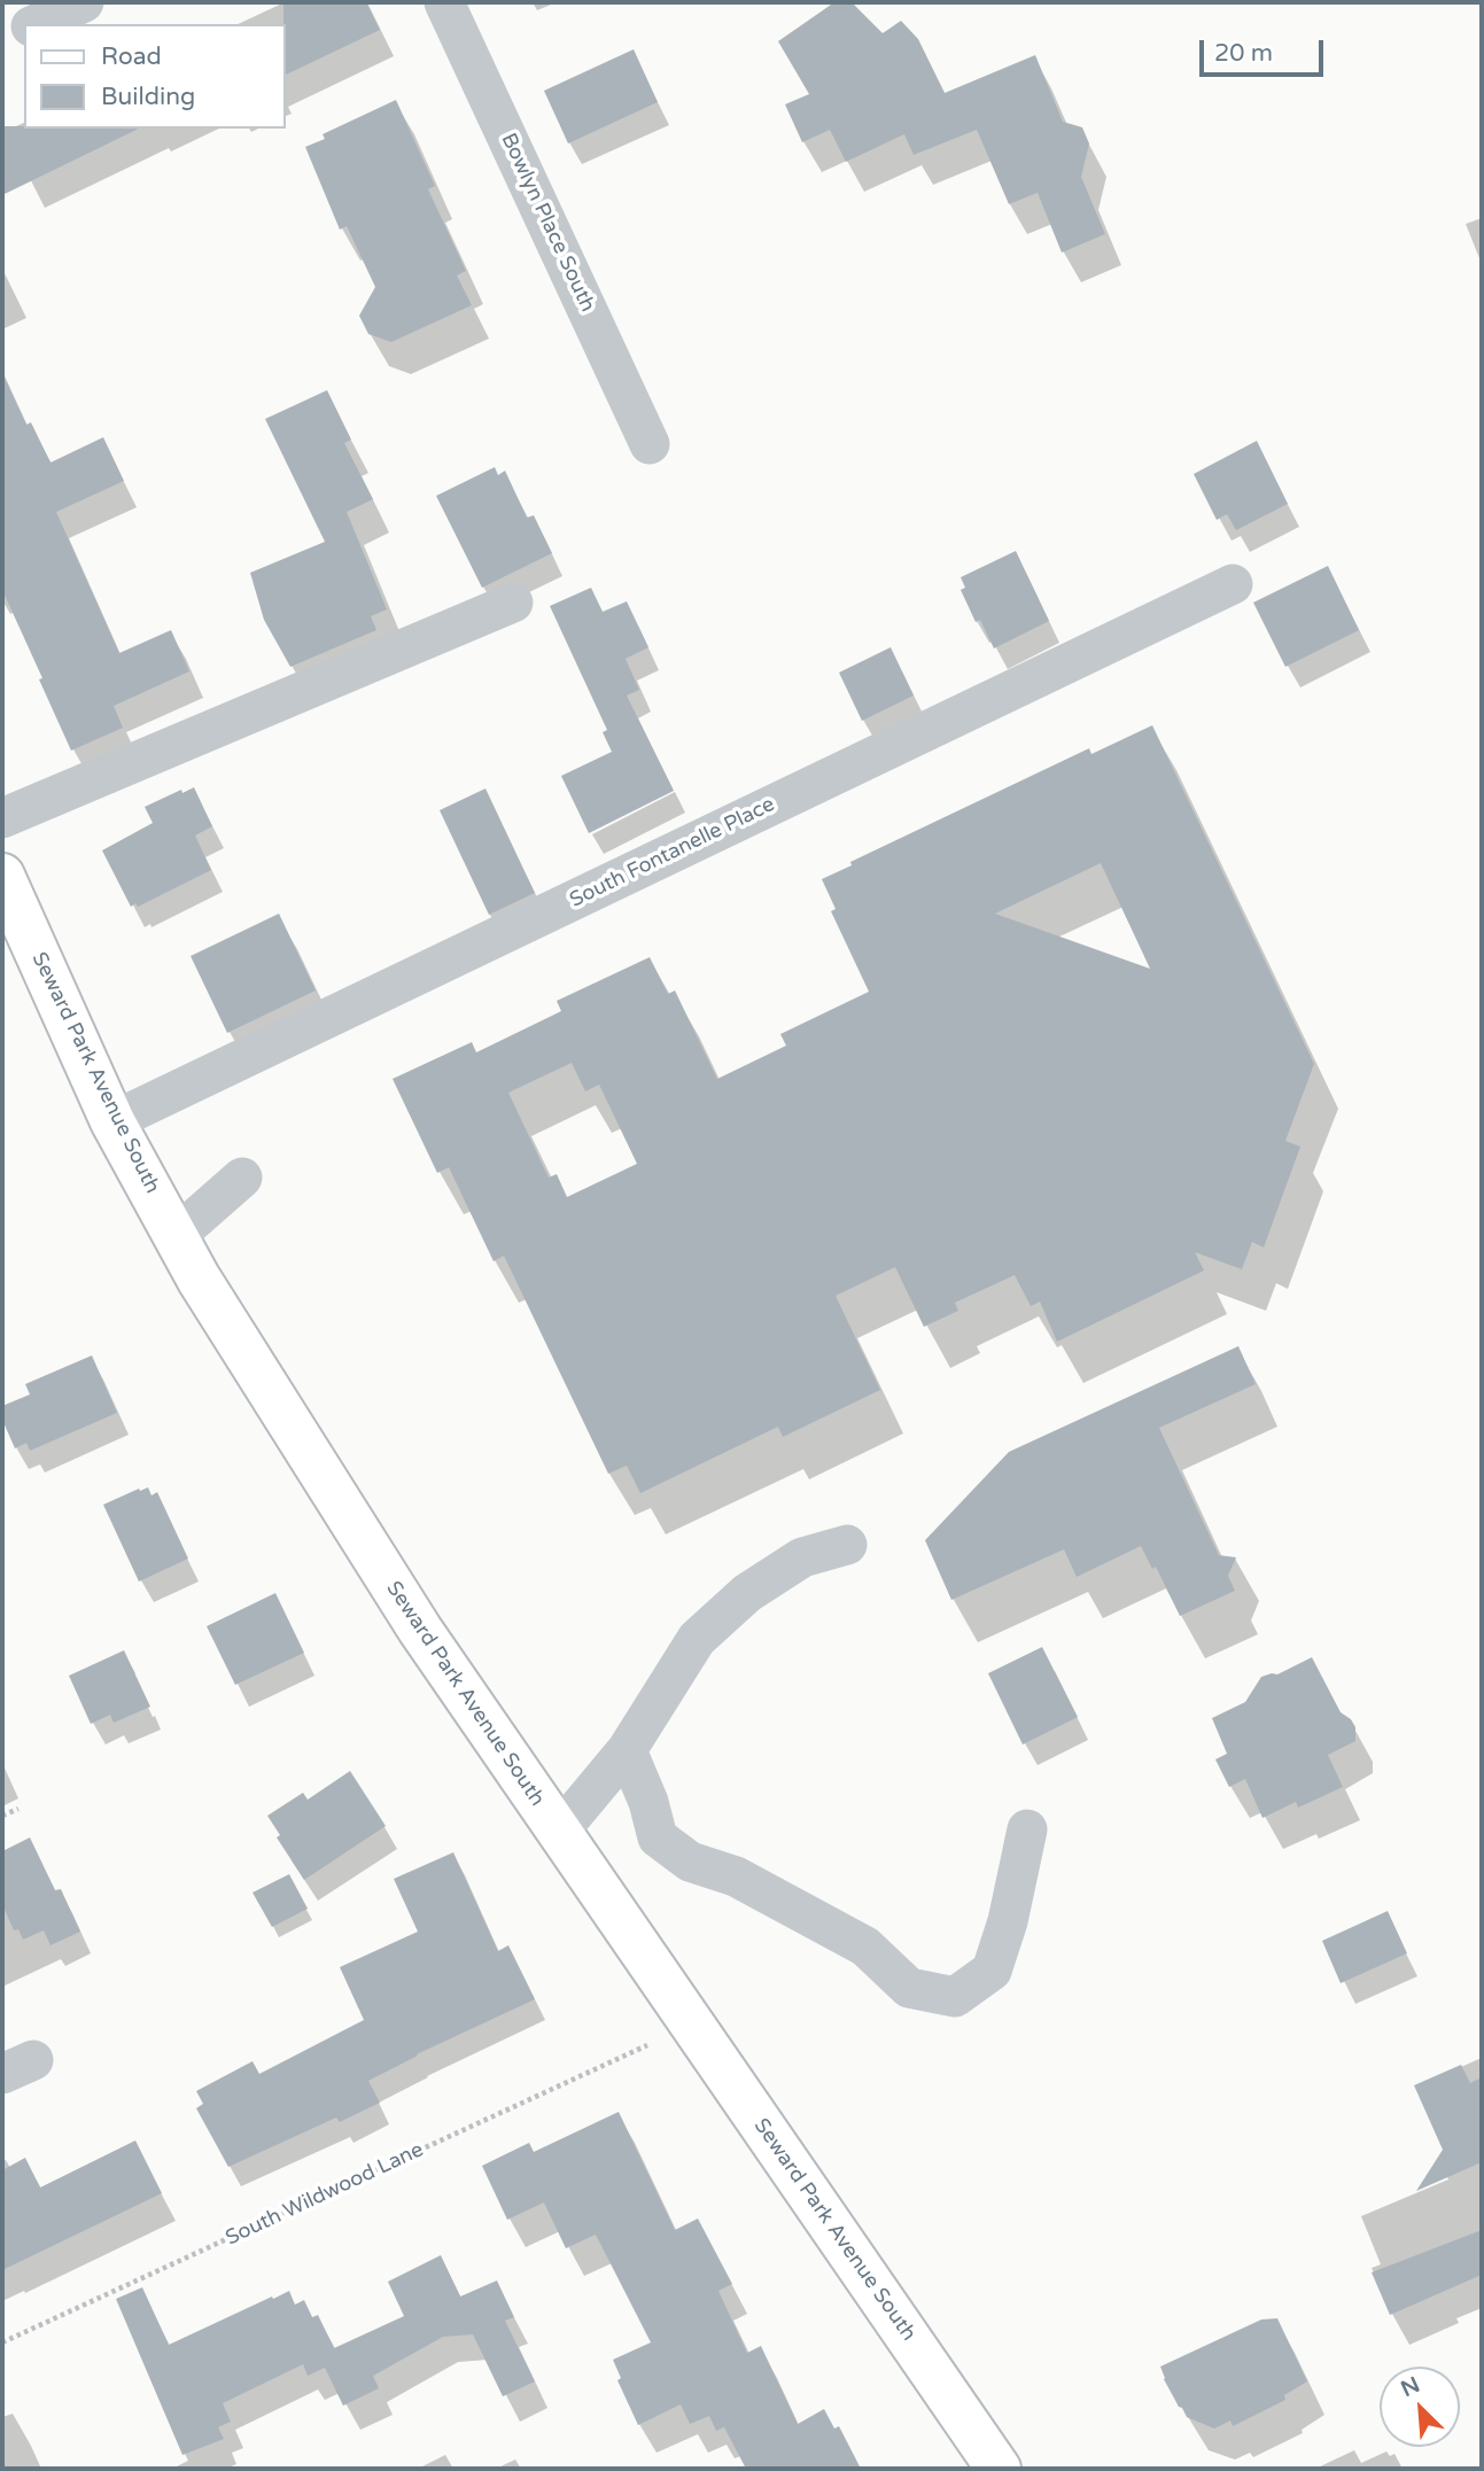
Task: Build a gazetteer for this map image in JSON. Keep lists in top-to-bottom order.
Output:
{
  "streets": {
    "main road": ["Seward Park Avenue South"],
    "street": ["Bowlyn Place South", "South Fontanelle Place"],
    "path": ["South Wildwood Lane"]
  },
  "crossings": [
    ["South Fontanelle Place", "Seward Park Avenue South"]
  ],
  "legend": ["Road", "Building"],
  "scale_bar": "20 m",
  "north": "top left"
}
